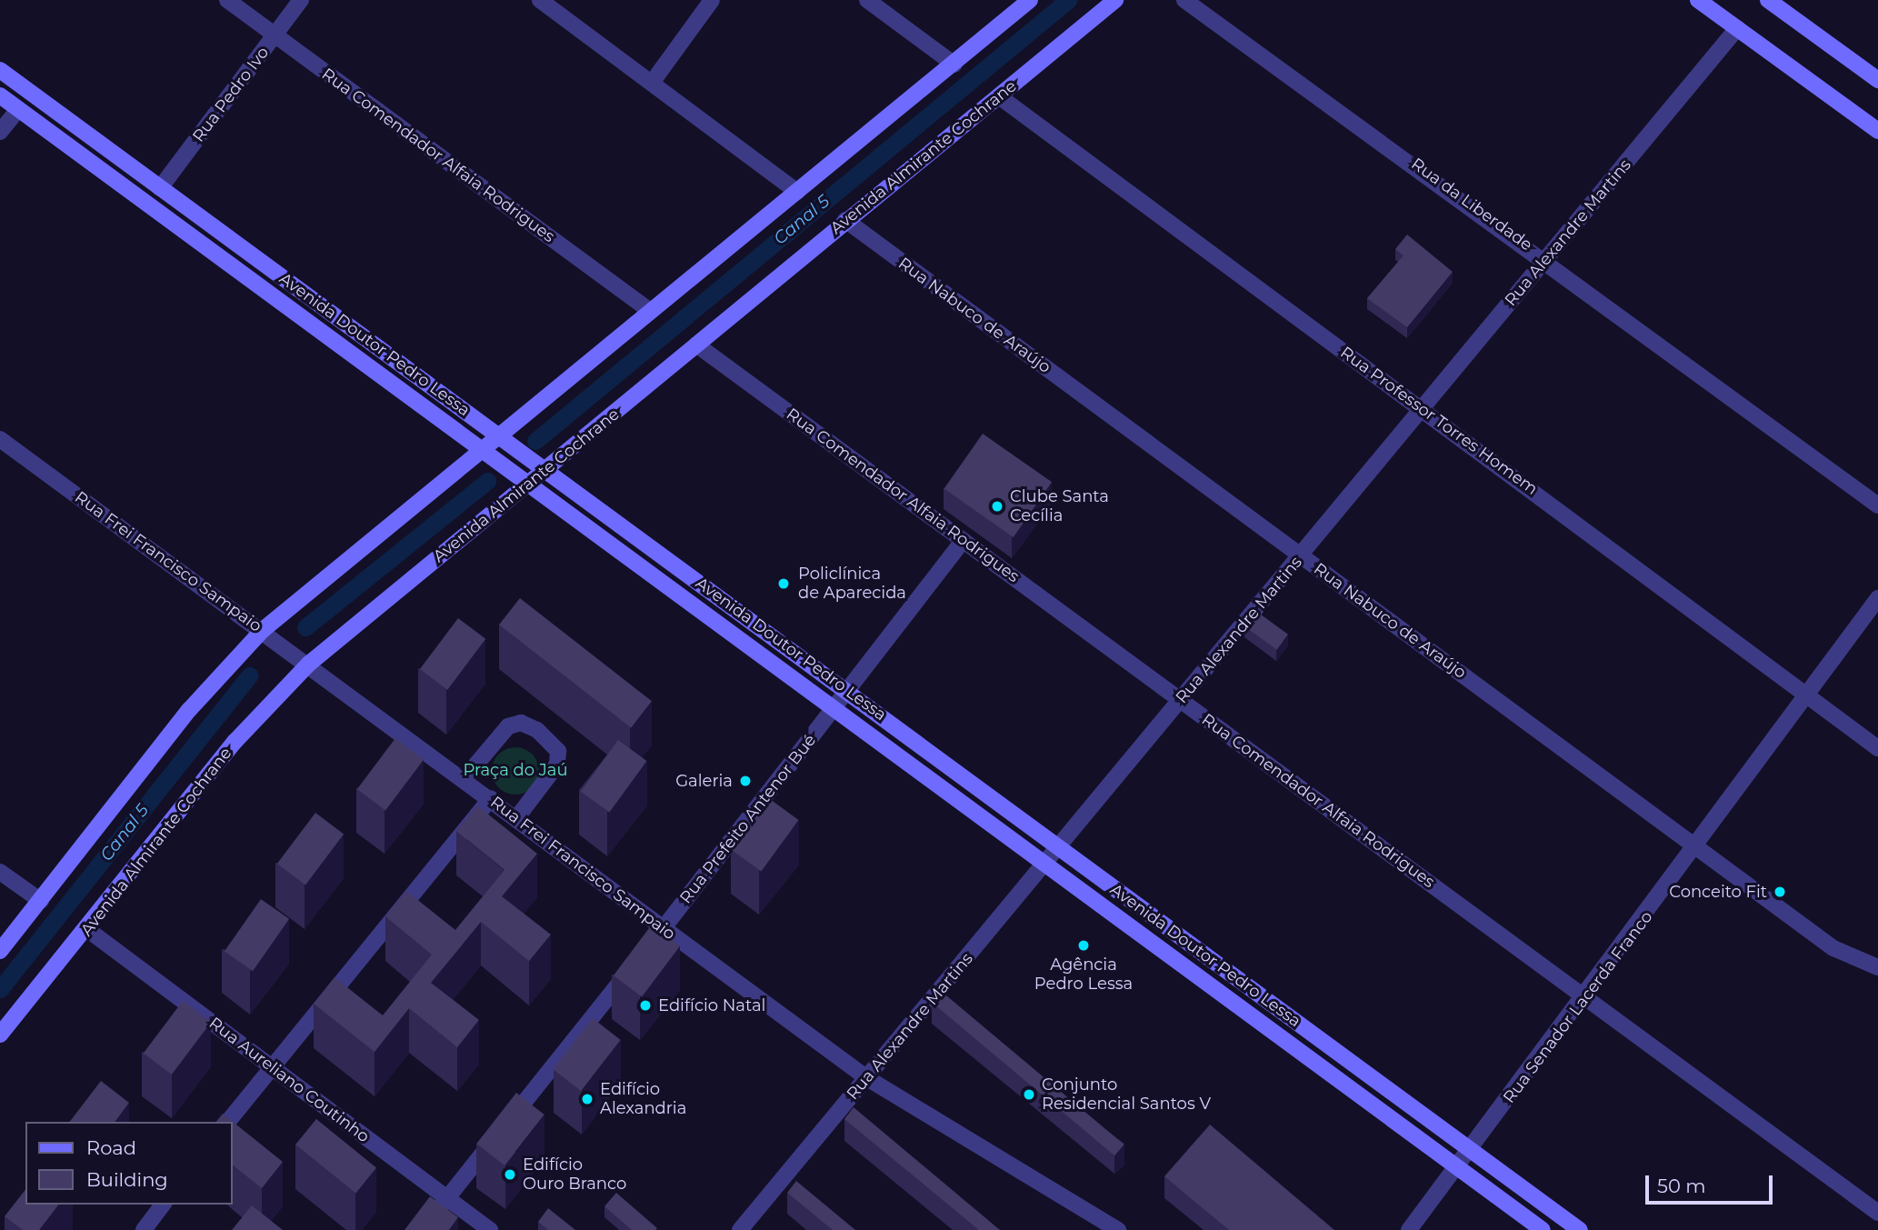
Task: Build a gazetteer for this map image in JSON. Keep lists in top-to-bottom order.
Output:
{
  "streets": {
    "main road": ["Avenida Almirante Cochrane", "Avenida Doutor Pedro Lessa"],
    "street": [
      "Rua Pedro Ivo",
      "Rua Comendador Alfaia Rodrigues",
      "Rua da Liberdade",
      "Rua Alexandre Martins",
      "Rua Nabuco de Araújo",
      "Rua Professor Torres Homem",
      "Rua Frei Francisco Sampaio",
      "Rua Prefeito Antenor Bué",
      "Rua Senador Lacerda Franco",
      "Rua Aureliano Coutinho"
    ]
  },
  "crossings": [
    ["Rua Pedro Ivo", "Rua Comendador Alfaia Rodrigues"],
    ["Rua Pedro Ivo", "Avenida Doutor Pedro Lessa"],
    ["Rua Comendador Alfaia Rodrigues", "Avenida Almirante Cochrane"],
    ["Rua Comendador Alfaia Rodrigues", "Rua Alexandre Martins"],
    ["Rua Comendador Alfaia Rodrigues", "Rua Prefeito Antenor Bué"],
    ["Rua Comendador Alfaia Rodrigues", "Rua Senador Lacerda Franco"],
    ["Avenida Almirante Cochrane", "Rua Nabuco de Araújo"],
    ["Avenida Almirante Cochrane", "Avenida Doutor Pedro Lessa"],
    ["Avenida Almirante Cochrane", "Rua Professor Torres Homem"],
    ["Avenida Almirante Cochrane", "Rua Frei Francisco Sampaio"],
    ["Avenida Almirante Cochrane", "Rua Aureliano Coutinho"],
    ["Rua da Liberdade", "Rua Alexandre Martins"],
    ["Rua Alexandre Martins", "Rua Nabuco de Araújo"],
    ["Rua Alexandre Martins", "Avenida Doutor Pedro Lessa"],
    ["Rua Alexandre Martins", "Rua Professor Torres Homem"],
    ["Rua Alexandre Martins", "Rua Frei Francisco Sampaio"],
    ["Rua Nabuco de Araújo", "Rua Senador Lacerda Franco"],
    ["Avenida Doutor Pedro Lessa", "Rua Prefeito Antenor Bué"],
    ["Avenida Doutor Pedro Lessa", "Rua Senador Lacerda Franco"],
    ["Rua Professor Torres Homem", "Rua Senador Lacerda Franco"],
    ["Rua Frei Francisco Sampaio", "Rua Prefeito Antenor Bué"],
    ["Rua Prefeito Antenor Bué", "Rua Aureliano Coutinho"]
  ],
  "water": ["Canal 5"],
  "parks": ["Praça do Jaú"],
  "places": [
    "Clube Santa Cecília",
    "Policlínica de Aparecida",
    "Galeria",
    "Conceito Fit",
    "Agência Pedro Lessa",
    "Edifício Natal",
    "Conjunto Residencial Santos V",
    "Edifício Alexandria",
    "Edifício Ouro Branco"
  ],
  "legend": ["Road", "Building"],
  "scale_bar": "50 m"
}
